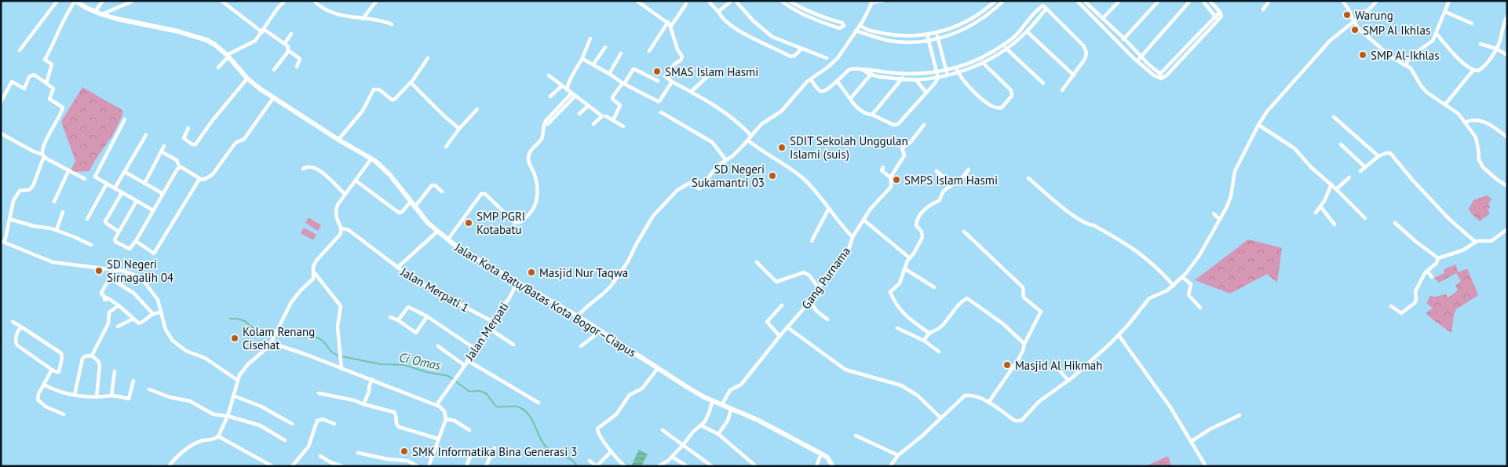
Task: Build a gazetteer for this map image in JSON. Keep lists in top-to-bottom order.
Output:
{
  "streets": {
    "main road": ["Jalan Kota Batu/Batas Kota Bogor–Ciapus"],
    "street": ["Gang Purnama", "Jalan Merpati 1", "Jalan Merpati"]
  },
  "crossings": [
    ["Gang Purnama", "Jalan Kota Batu/Batas Kota Bogor–Ciapus"],
    ["Jalan Merpati 1", "Jalan Merpati"],
    ["Jalan Kota Batu/Batas Kota Bogor–Ciapus", "Jalan Merpati"]
  ],
  "water": ["Ci Omas"],
  "places": [
    "Warung",
    "SMP Al Ikhlas",
    "SMP Al-Ikhlas",
    "SMAS Islam Hasmi",
    "SDIT Sekolah Unggulan Islami (suis)",
    "SD Negeri Sukamantri 03",
    "SMPS Islam Hasmi",
    "SMP PGRI Kotabatu",
    "SD Negeri Sirnagalih 04",
    "Masjid Nur Taqwa",
    "Kolam Renang Cisehat",
    "Masjid Al Hikmah",
    "SMK Informatika Bina Generasi 3"
  ]
}
